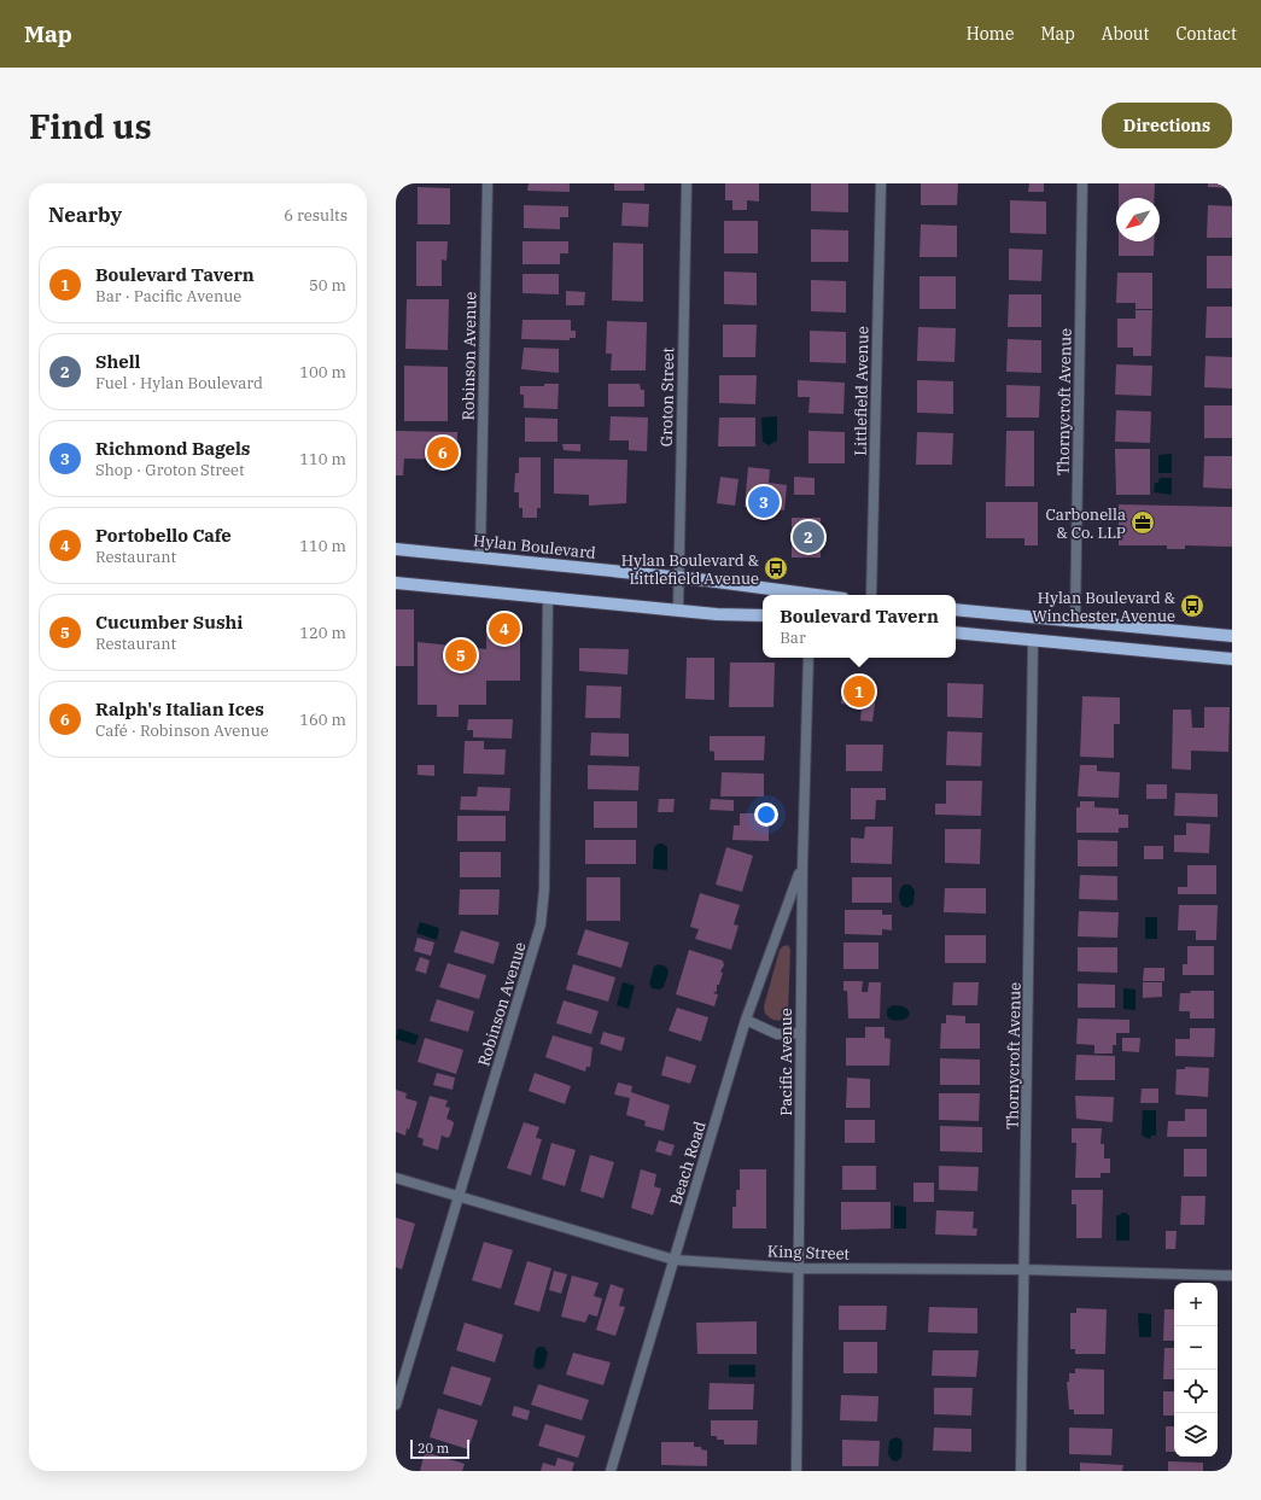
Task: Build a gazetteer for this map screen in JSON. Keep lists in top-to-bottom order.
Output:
{
  "streets": {
    "main road": ["Hylan Boulevard"],
    "street": [
      "Robinson Avenue",
      "Littlefield Avenue",
      "Groton Street",
      "Thornycroft Avenue",
      "Pacific Avenue",
      "Beach Road",
      "King Street"
    ]
  },
  "crossings": [
    ["Robinson Avenue", "Hylan Boulevard"],
    ["Robinson Avenue", "King Street"],
    ["Groton Street", "Hylan Boulevard"],
    ["Thornycroft Avenue", "King Street"],
    ["Pacific Avenue", "Beach Road"],
    ["Pacific Avenue", "King Street"],
    ["Beach Road", "King Street"]
  ],
  "places": {
    "office": ["Carbonella & Co. LLP"],
    "bus stop": ["Hylan Boulevard & Littlefield Avenue", "Hylan Boulevard & Winchester Avenue"]
  },
  "scale_bar": "20 m",
  "north": "bottom left",
  "page": {
    "header": "Map",
    "nav": [
      "Home",
      "Map",
      "About",
      "Contact"
    ],
    "buttons": "Directions",
    "title": "Find us",
    "heading": ["Nearby", "6 results"],
    "list": [
      {
        "mark": "1",
        "name": "Boulevard Tavern",
        "note": "Bar · Pacific Avenue",
        "value": "50 m"
      },
      {
        "mark": "2",
        "name": "Shell",
        "note": "Fuel · Hylan Boulevard",
        "value": "100 m"
      },
      {
        "mark": "3",
        "name": "Richmond Bagels",
        "note": "Shop · Groton Street",
        "value": "110 m"
      },
      {
        "mark": "4",
        "name": "Portobello Cafe",
        "note": "Restaurant",
        "value": "110 m"
      },
      {
        "mark": "5",
        "name": "Cucumber Sushi",
        "note": "Restaurant",
        "value": "120 m"
      },
      {
        "mark": "6",
        "name": "Ralph's Italian Ices",
        "note": "Café · Robinson Avenue",
        "value": "160 m"
      }
    ],
    "pins": [
      "6",
      "3",
      "2",
      "4",
      "5",
      "1"
    ],
    "popup": ["Boulevard Tavern", "Bar"],
    "map_buttons": ["+", "−"],
    "scale": "20 m"
  }
}
